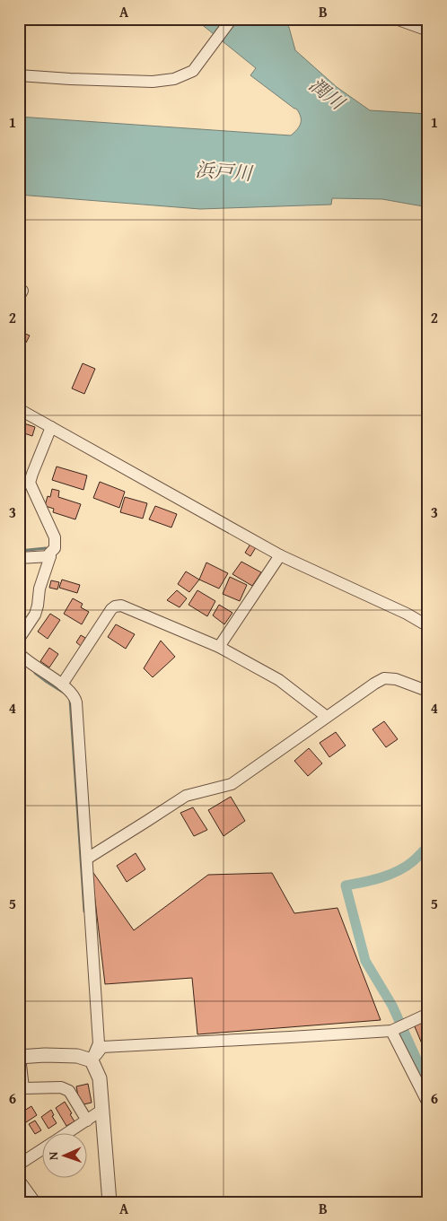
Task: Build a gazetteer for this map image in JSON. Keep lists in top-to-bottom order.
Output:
{
  "water": ["潤川", "浜戸川"],
  "north": "left",
  "grid": {
    "columns": ["A", "B"],
    "rows": [
      "1",
      "2",
      "3",
      "4",
      "5",
      "6"
    ]
  }
}
